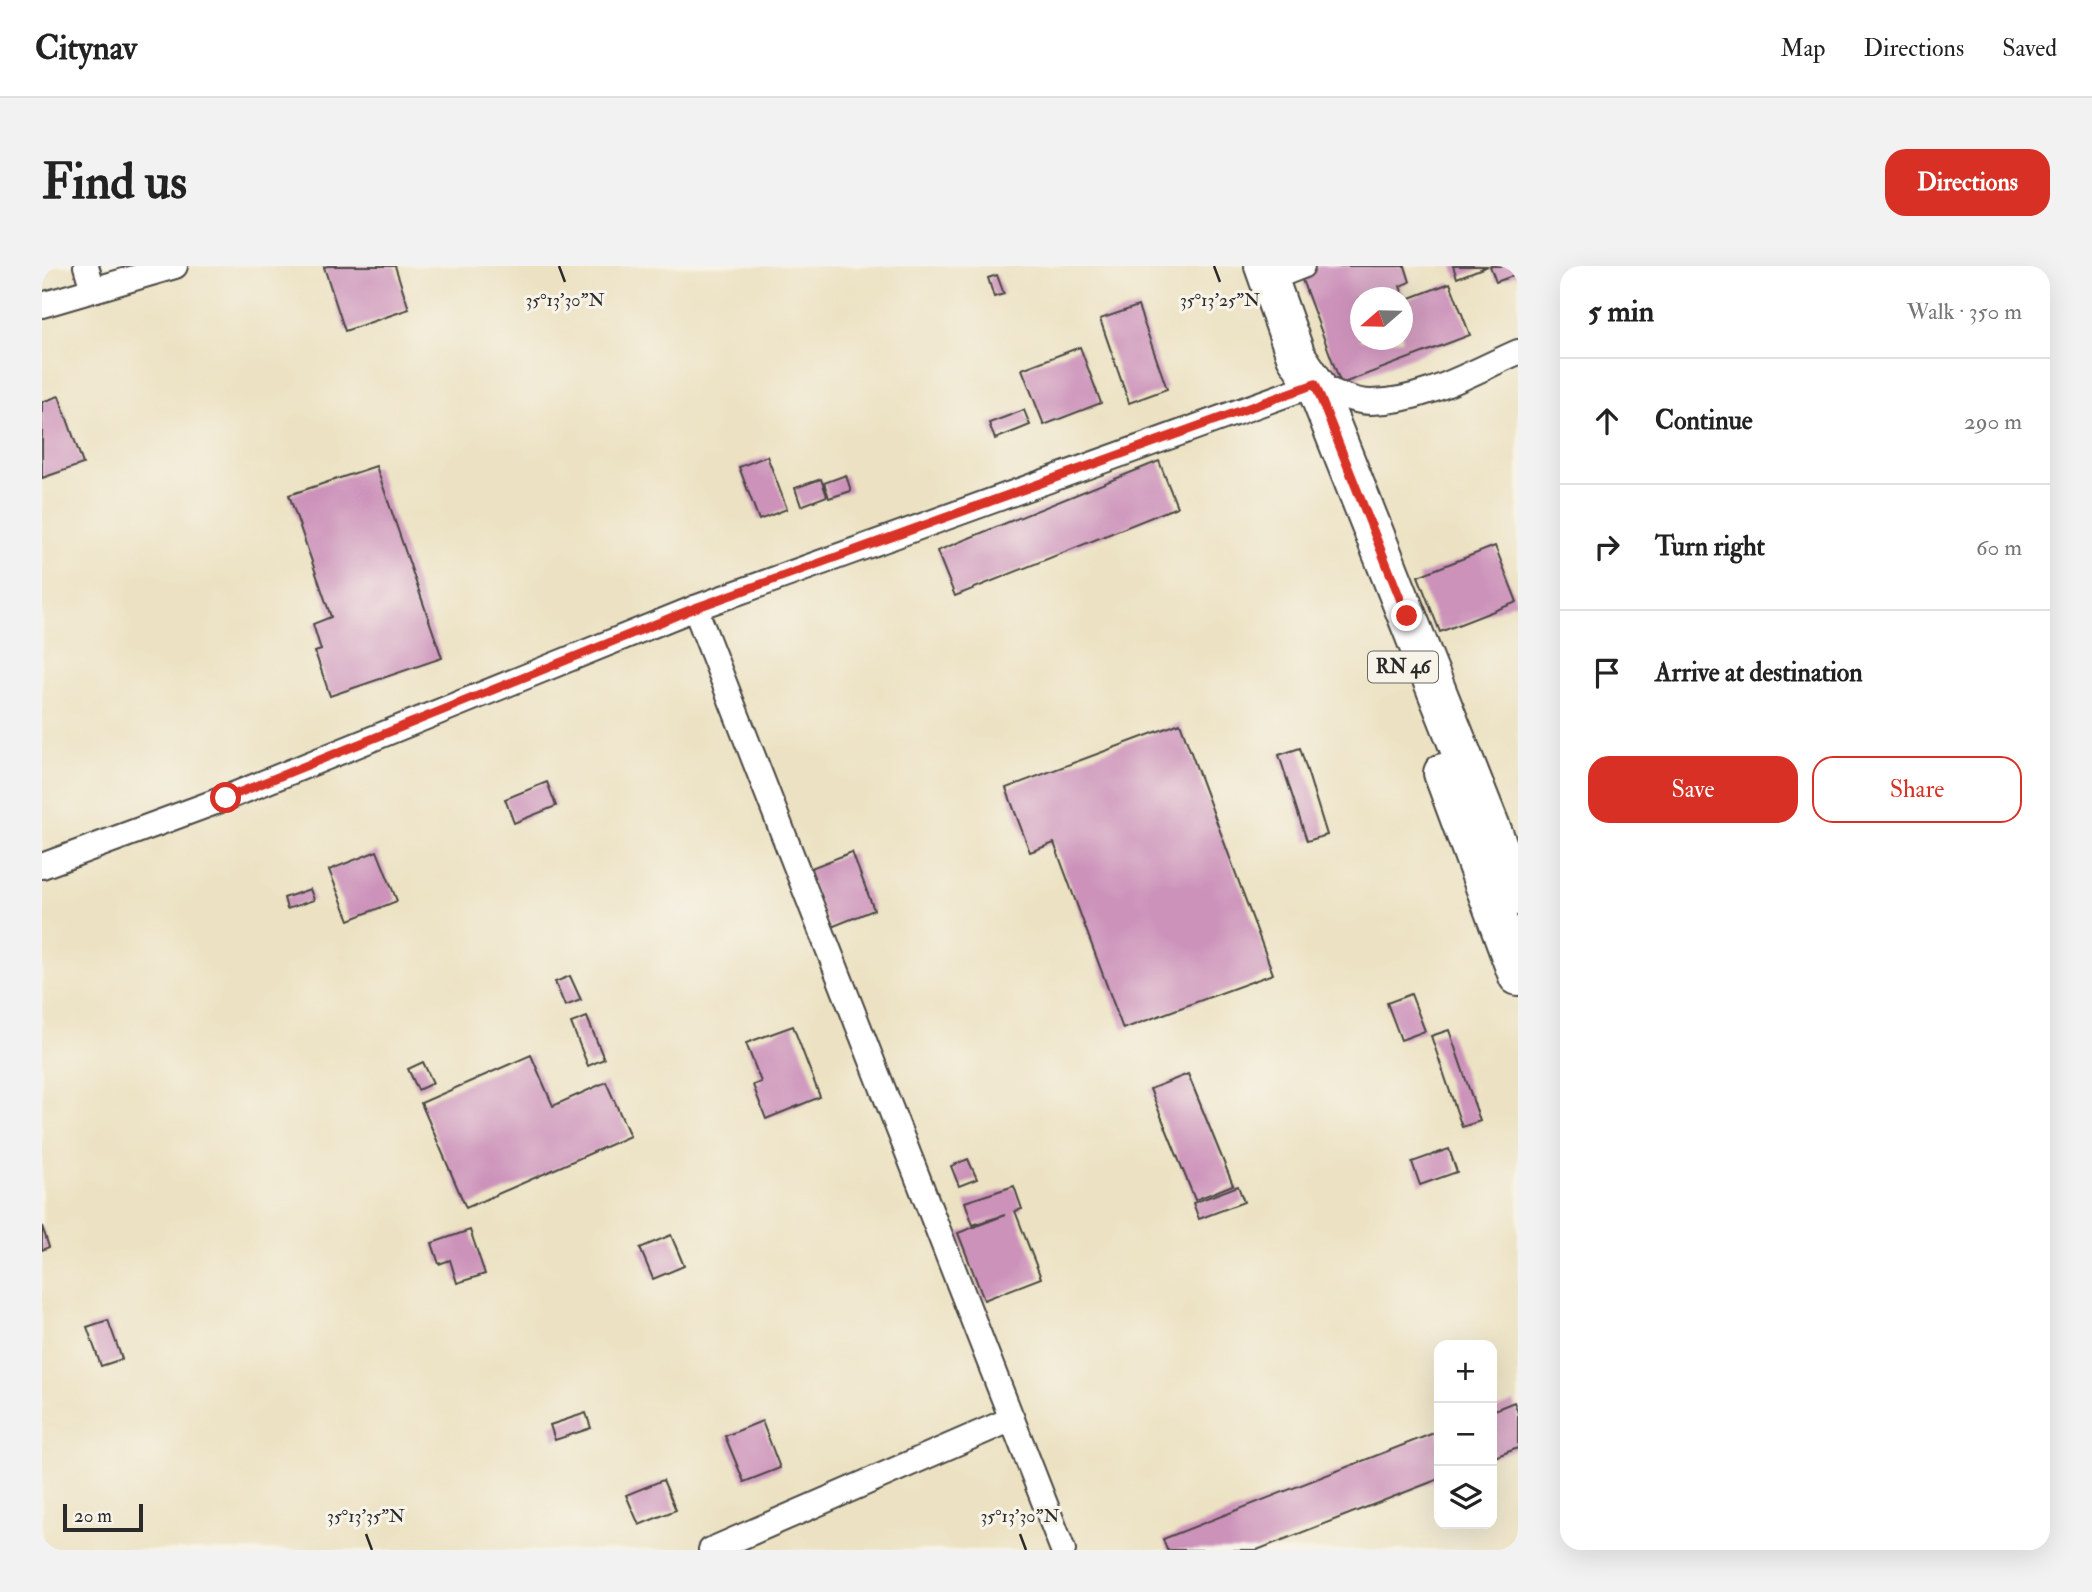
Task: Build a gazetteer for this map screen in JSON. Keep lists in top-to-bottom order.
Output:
{
  "streets": {
    "main road": ["RN 46"]
  },
  "scale_bar": "20 m",
  "north": "left",
  "page": {
    "header": "Citynav",
    "nav": ["Map", "Directions", "Saved"],
    "buttons": [
      "Directions",
      ["Save", "Share"]
    ],
    "title": "Find us",
    "heading": ["5 min", "Walk · 350 m"],
    "list": [
      ["Continue", "290 m"],
      ["Turn right", "60 m"],
      "Arrive at destination"
    ],
    "map_buttons": ["+", "−"],
    "scale": "20 m"
  },
  "coordinates": ["35°13'30\"N", "35°13'25\"N", "35°13'35\"N"]
}
